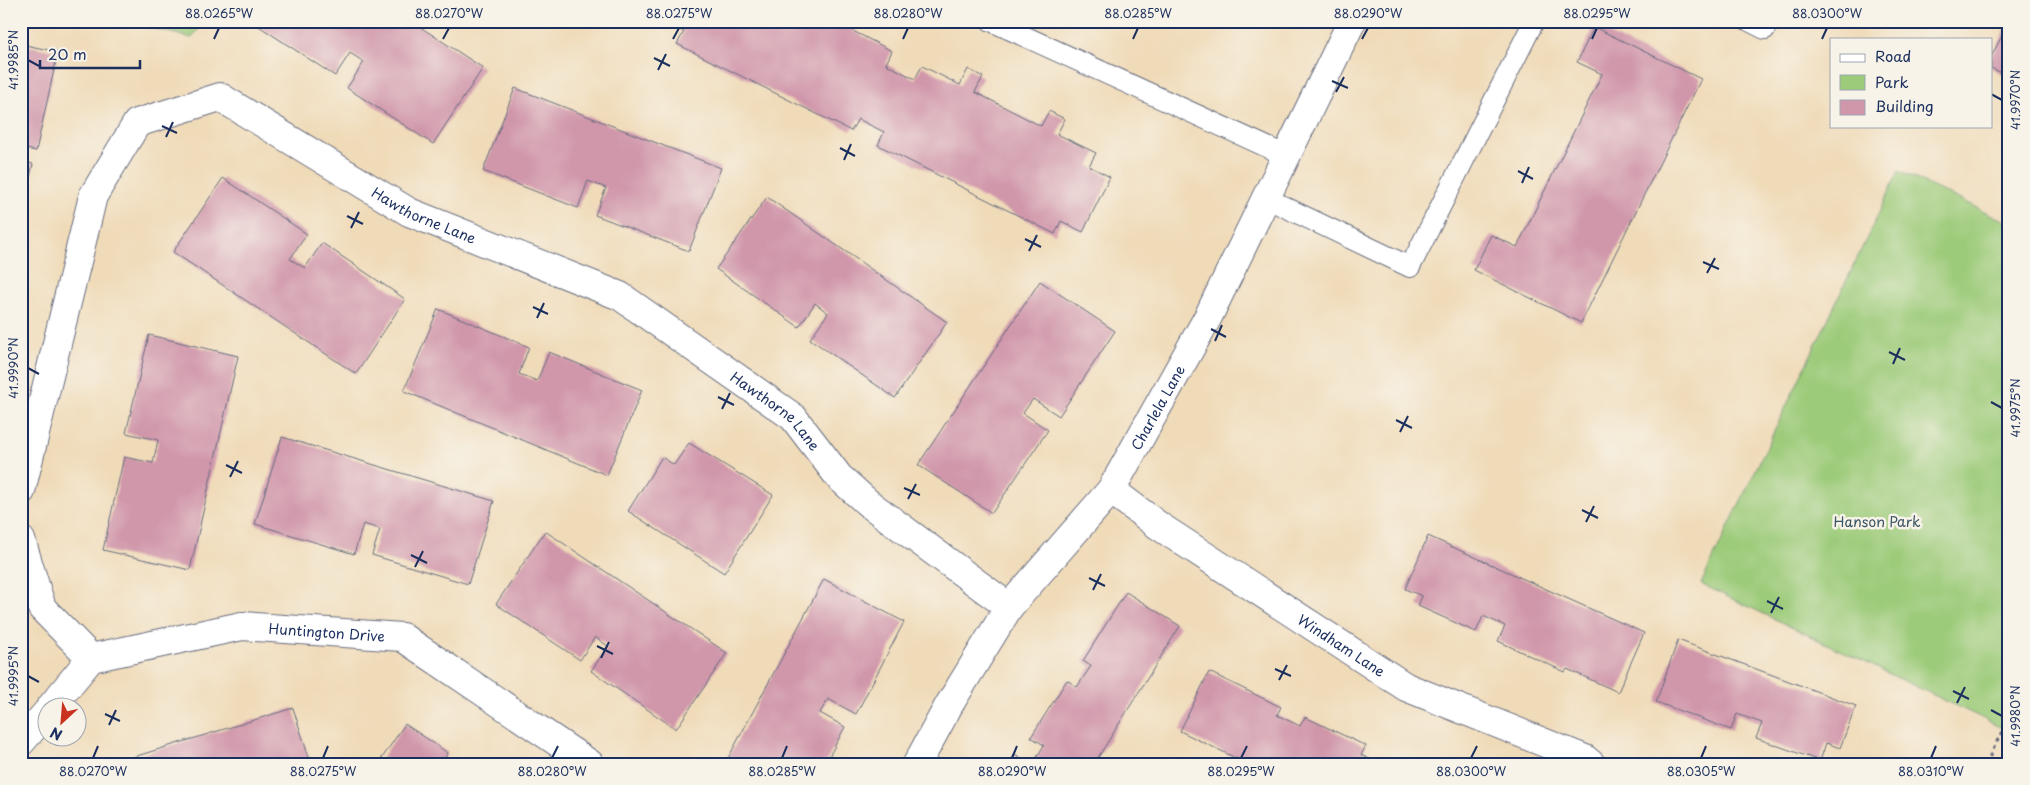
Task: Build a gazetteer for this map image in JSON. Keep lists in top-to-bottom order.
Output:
{
  "streets": {
    "street": [
      "Hawthorne Lane",
      "Charlela Lane",
      "Huntington Drive",
      "Windham Lane"
    ]
  },
  "crossings": [
    ["Hawthorne Lane", "Charlela Lane"],
    ["Charlela Lane", "Windham Lane"]
  ],
  "parks": ["Hanson Park"],
  "legend": ["Road", "Park", "Building"],
  "scale_bar": "20 m",
  "north": "bottom left",
  "coordinates": [
    "88.0265°W",
    "88.0270°W",
    "88.0275°W",
    "88.0280°W",
    "88.0285°W",
    "88.0290°W",
    "88.0295°W",
    "88.0300°W",
    "41.9985°N",
    "41.9970°N",
    "41.9990°N",
    "41.9975°N",
    "41.9995°N",
    "41.9980°N",
    "88.0305°W",
    "88.0310°W"
  ]
}
